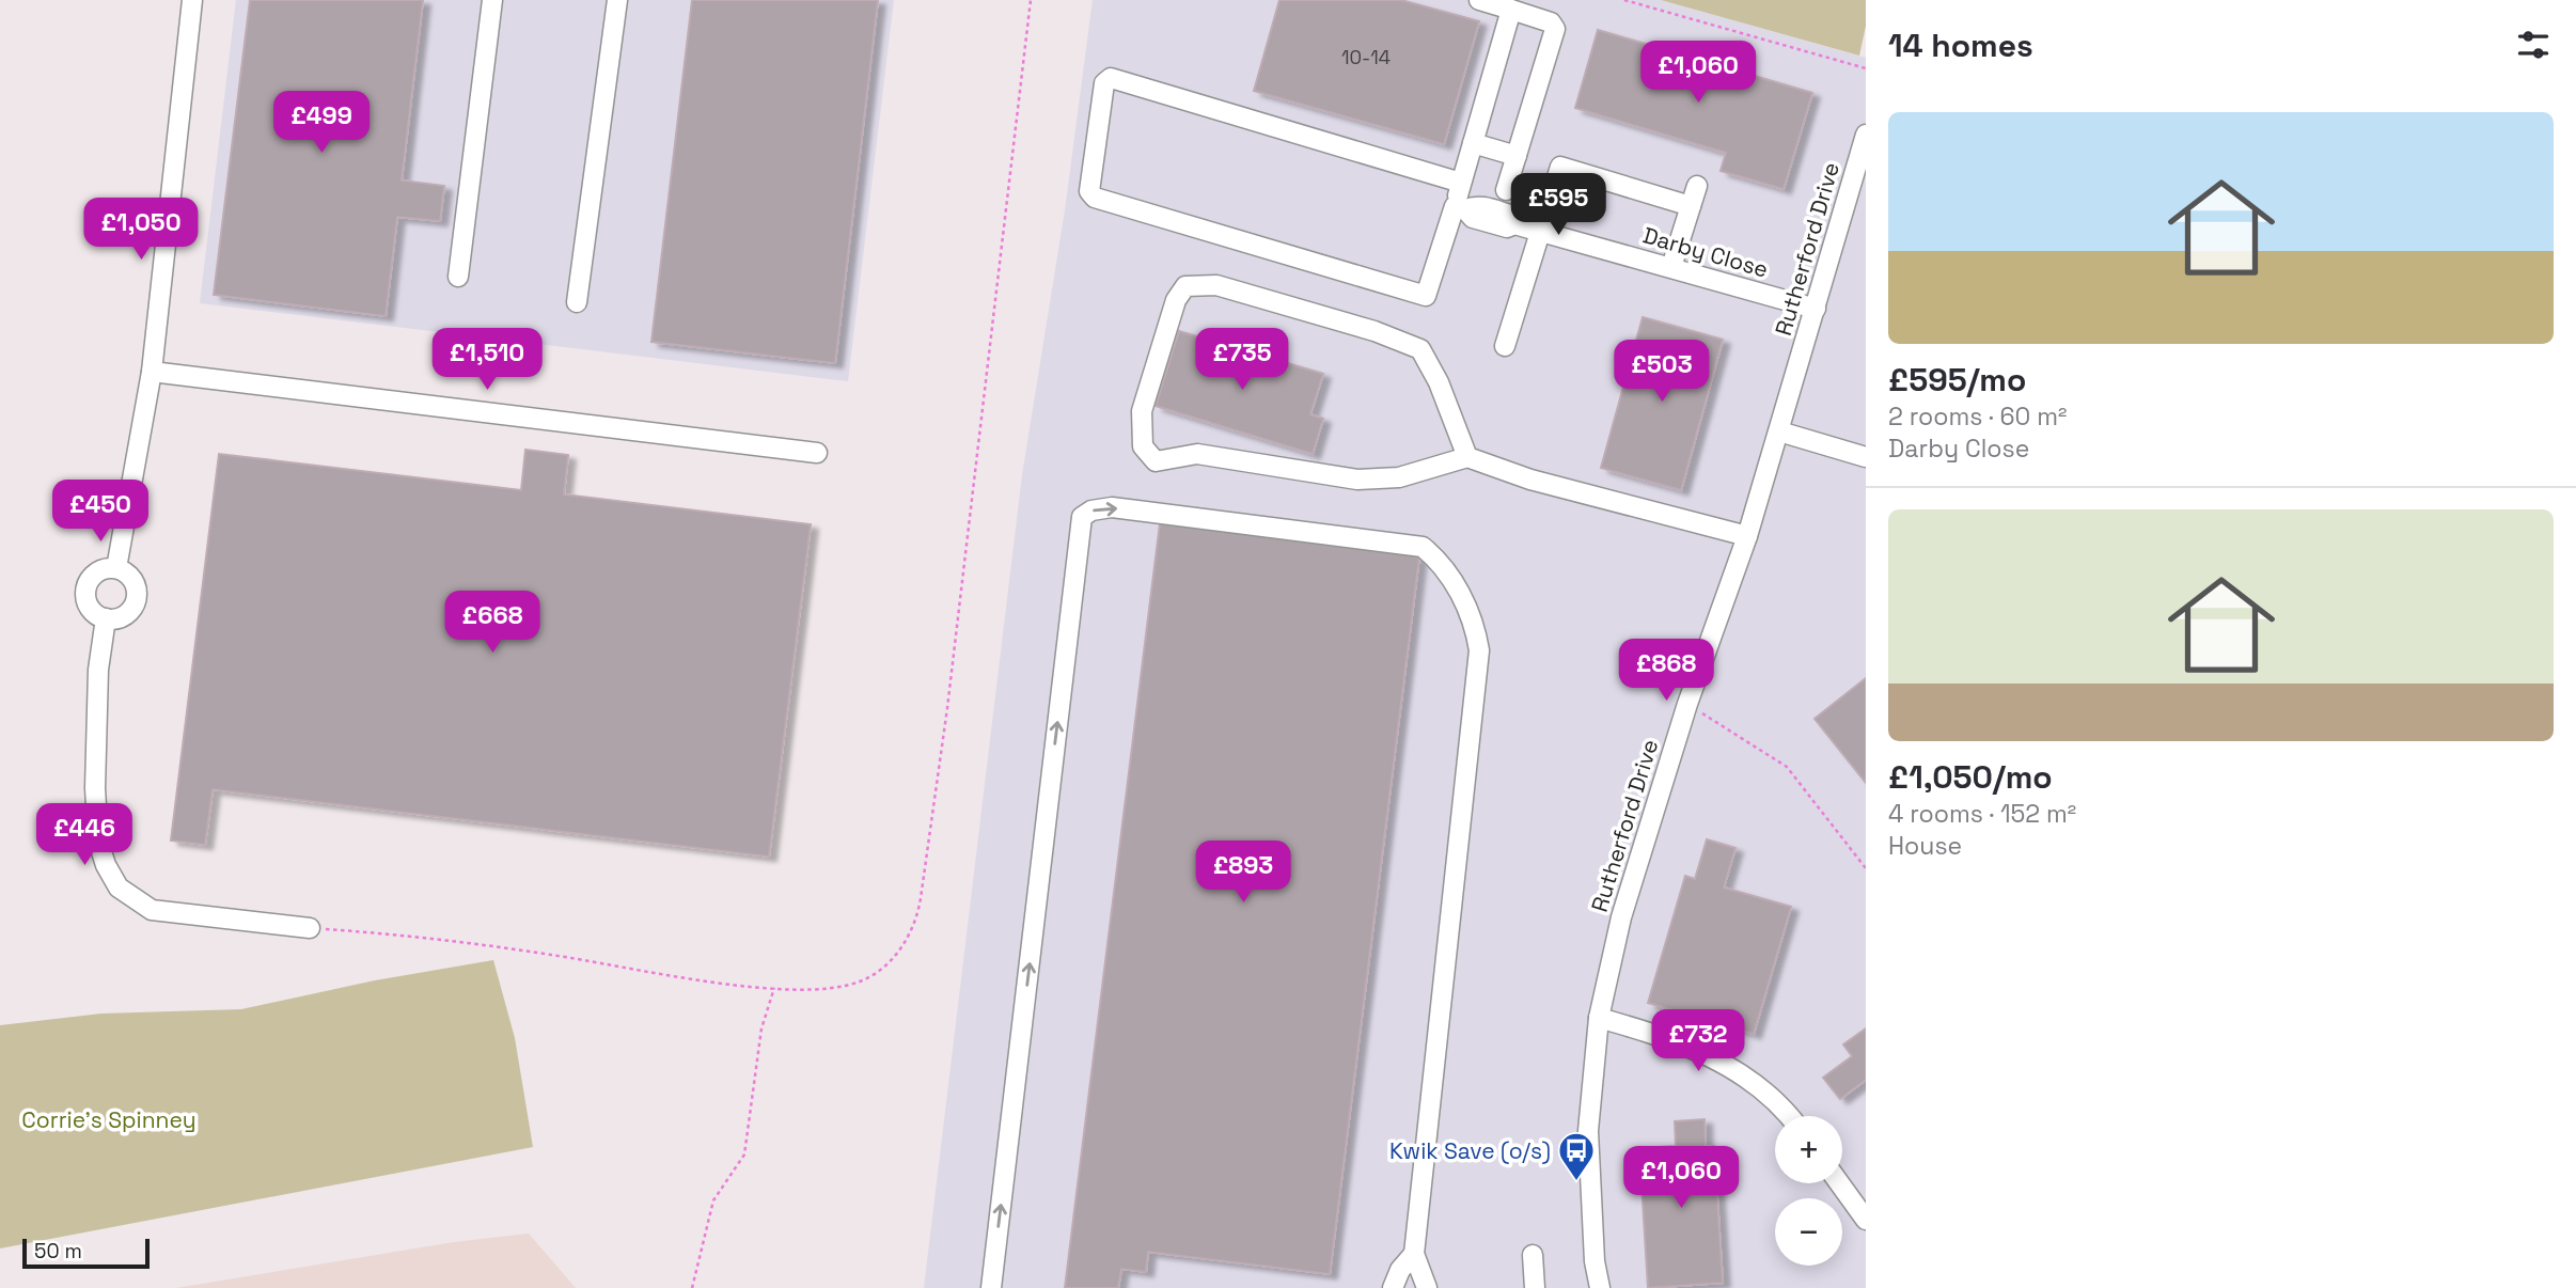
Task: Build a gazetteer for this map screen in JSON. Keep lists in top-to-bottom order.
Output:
{
  "streets": {
    "street": ["Rutherford Drive", "Darby Close"]
  },
  "crossings": [
    ["Rutherford Drive", "Darby Close"]
  ],
  "parks": ["Corrie's Spinney"],
  "places": {
    "bus stop": ["Kwik Save (o/s)"]
  },
  "house_numbers": ["10-14"],
  "scale_bar": "50 m",
  "page": {
    "heading": "14 homes",
    "price": [
      "£1,060",
      "£499",
      "£595",
      "£1,050",
      "£1,510",
      "£735",
      "£503",
      "£450",
      "£668",
      "£868",
      "£446",
      "£893",
      "£732",
      "£1,060"
    ],
    "list": [
      {
        "name": "£595/mo",
        "note": "2 rooms · 60 m² · Darby Close"
      },
      {
        "name": "£1,050/mo",
        "note": "4 rooms · 152 m² · House"
      }
    ],
    "map_buttons": ["+", "−"],
    "scale": "50 m"
  }
}
